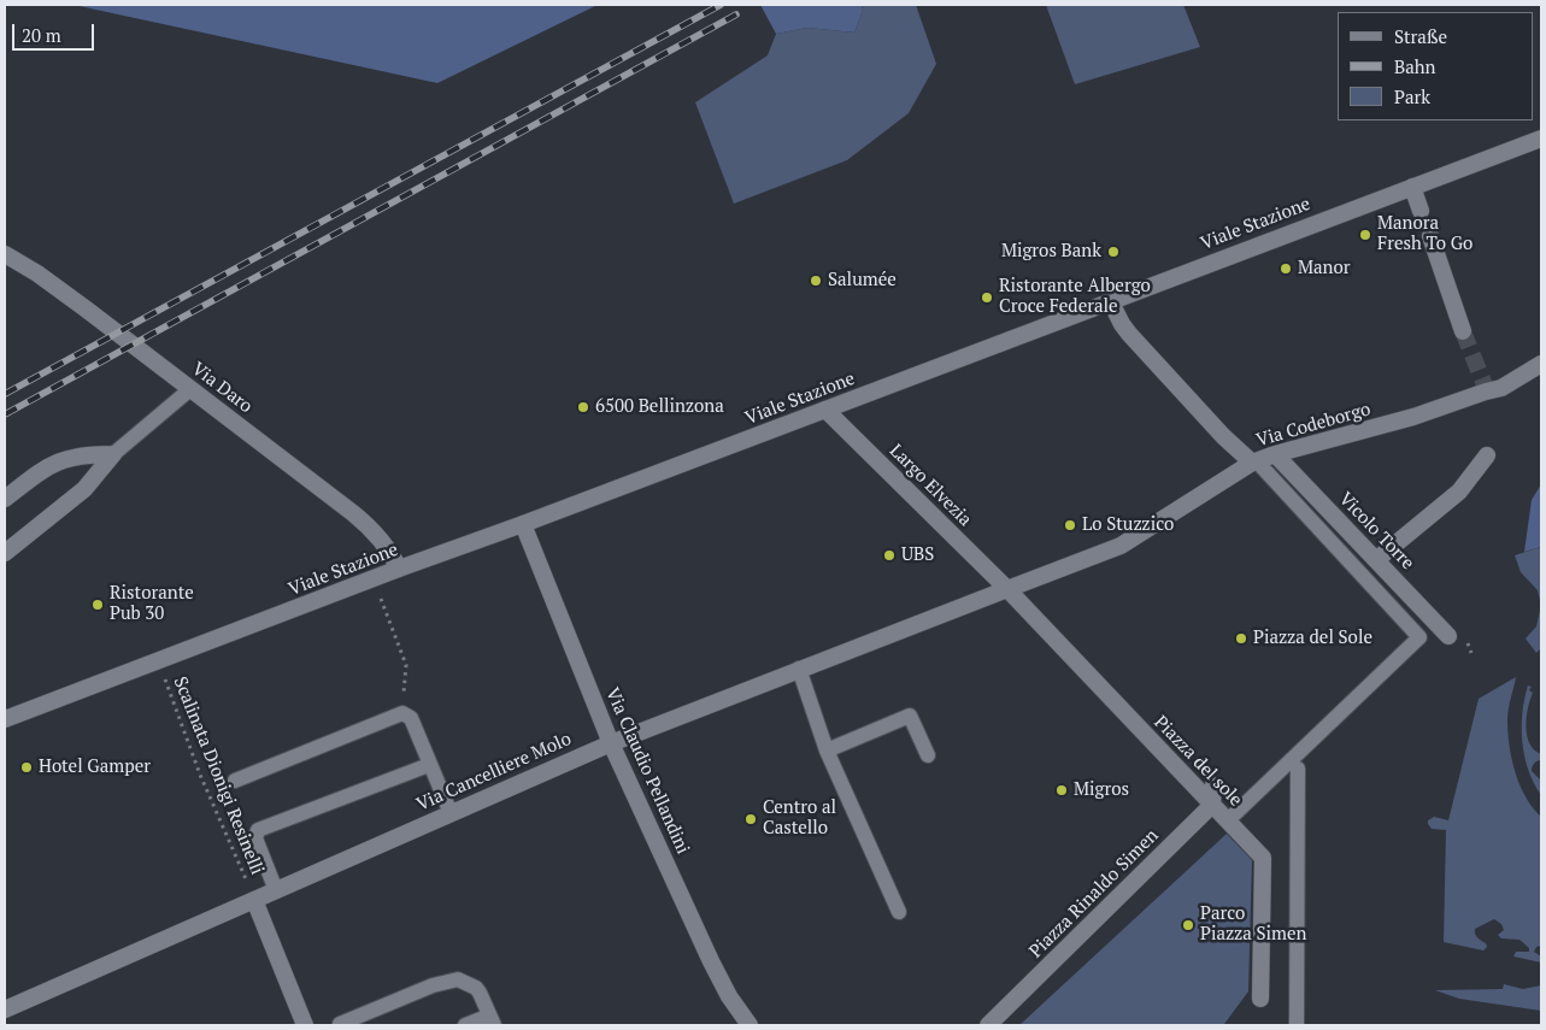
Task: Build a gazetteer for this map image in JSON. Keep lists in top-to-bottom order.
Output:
{
  "streets": {
    "street": [
      "Viale Stazione",
      "Via Daro",
      "Via Codeborgo",
      "Largo Elvezia",
      "Vicolo Torre",
      "Piazza del sole",
      "Via Claudio Pellandini",
      "Via Cancelliere Molo",
      "Piazza Rinaldo Simen"
    ],
    "path": ["Scalinata Dionigi Resinelli"]
  },
  "crossings": [
    ["Viale Stazione", "Via Daro"],
    ["Viale Stazione", "Largo Elvezia"],
    ["Viale Stazione", "Via Claudio Pellandini"],
    ["Viale Stazione", "Scalinata Dionigi Resinelli"],
    ["Via Codeborgo", "Largo Elvezia"],
    ["Via Codeborgo", "Vicolo Torre"],
    ["Via Codeborgo", "Piazza del sole"],
    ["Via Codeborgo", "Via Cancelliere Molo"],
    ["Largo Elvezia", "Piazza del sole"],
    ["Largo Elvezia", "Via Cancelliere Molo"],
    ["Piazza del sole", "Via Cancelliere Molo"],
    ["Piazza del sole", "Piazza Rinaldo Simen"],
    ["Via Claudio Pellandini", "Via Cancelliere Molo"],
    ["Via Cancelliere Molo", "Scalinata Dionigi Resinelli"]
  ],
  "places": [
    "Manora Fresh To Go",
    "Migros Bank",
    "Manor",
    "Salumée",
    "Ristorante Albergo Croce Federale",
    "6500 Bellinzona",
    "Lo Stuzzico",
    "UBS",
    "Ristorante Pub 30",
    "Piazza del Sole",
    "Hotel Gamper",
    "Migros",
    "Centro al Castello",
    "Parco Piazza Simen"
  ],
  "legend": ["Straße", "Bahn", "Park"],
  "scale_bar": "20 m"
}
